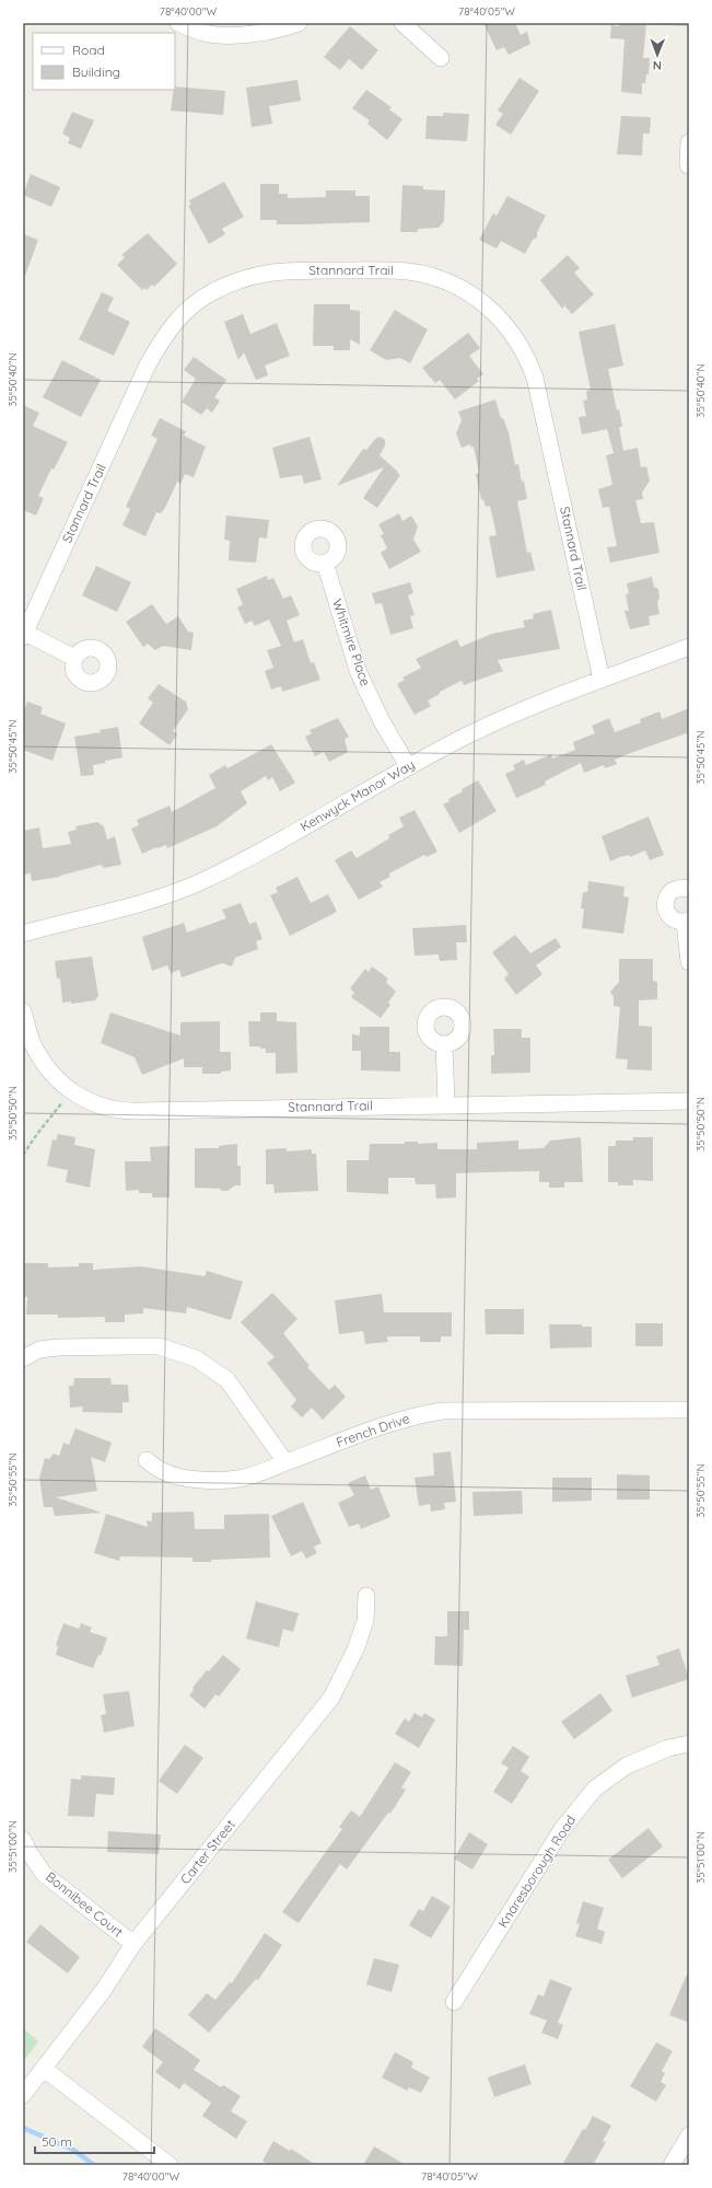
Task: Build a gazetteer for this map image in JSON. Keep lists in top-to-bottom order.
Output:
{
  "streets": {
    "street": [
      "Stannard Trail",
      "Whitmire Place",
      "Kenwyck Manor Way",
      "French Drive",
      "Carter Street",
      "Knaresborough Road",
      "Bonnibee Court"
    ]
  },
  "crossings": [
    ["Stannard Trail", "Kenwyck Manor Way"],
    ["Whitmire Place", "Kenwyck Manor Way"],
    ["Carter Street", "Bonnibee Court"]
  ],
  "legend": ["Road", "Building"],
  "scale_bar": "50 m",
  "north": "bottom",
  "coordinates": [
    "78°40'00\"W",
    "78°40'05\"W",
    "35°50'40\"N",
    "35°50'45\"N",
    "35°50'50\"N",
    "35°50'55\"N",
    "35°51'00\"N"
  ]
}
